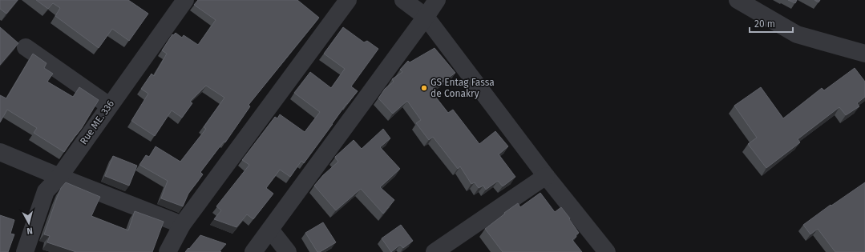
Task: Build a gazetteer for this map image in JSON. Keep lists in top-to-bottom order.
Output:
{
  "streets": {
    "street": ["Rue ME. 336"]
  },
  "places": ["GS Entag Fassa de Conakry"],
  "scale_bar": "20 m",
  "north": "bottom"
}
